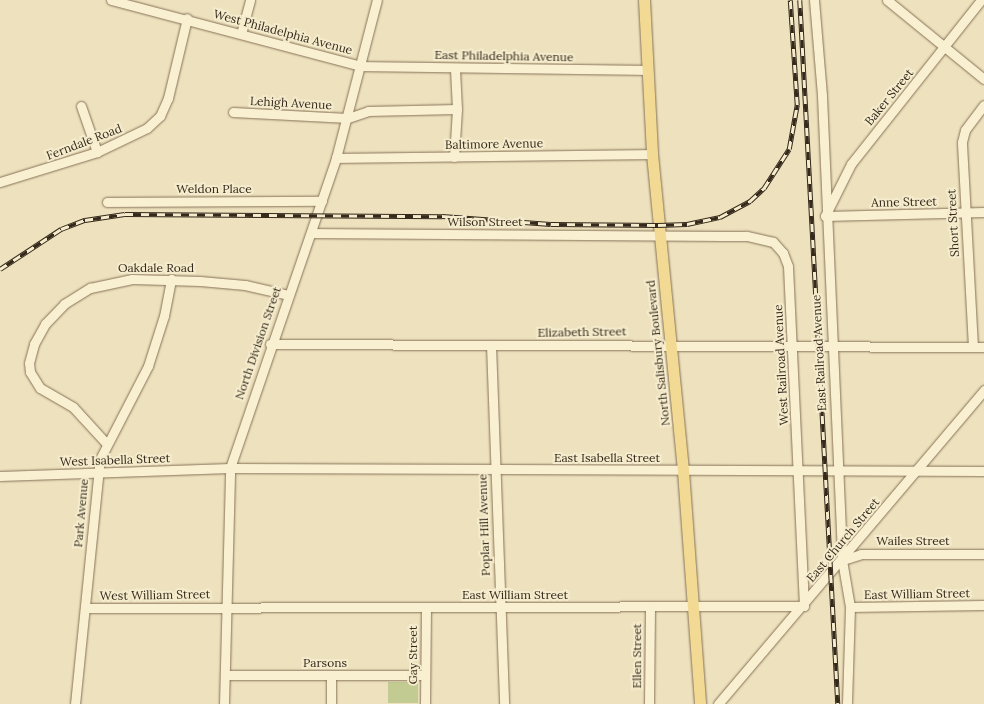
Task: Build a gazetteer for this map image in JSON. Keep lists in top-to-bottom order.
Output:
{
  "streets": {
    "main road": ["North Salisbury Boulevard"],
    "street": [
      "West Philadelphia Avenue",
      "East Philadelphia Avenue",
      "Baker Street",
      "Lehigh Avenue",
      "Ferndale Road",
      "Baltimore Avenue",
      "Weldon Place",
      "Anne Street",
      "Wilson Street",
      "Short Street",
      "Oakdale Road",
      "Elizabeth Street",
      "North Division Street",
      "East Railroad Avenue",
      "West Railroad Avenue",
      "East Isabella Street",
      "West Isabella Street",
      "Park Avenue",
      "Poplar Hill Avenue",
      "East Church Street",
      "Wailes Street",
      "East William Street",
      "West William Street",
      "Gay Street",
      "Ellen Street",
      "Parsons"
    ]
  },
  "crossings": [
    ["West Philadelphia Avenue", "East Philadelphia Avenue"],
    ["West Philadelphia Avenue", "Ferndale Road"],
    ["West Philadelphia Avenue", "North Division Street"],
    ["East Philadelphia Avenue", "North Division Street"],
    ["East Philadelphia Avenue", "North Salisbury Boulevard"],
    ["Baker Street", "Anne Street"],
    ["Baker Street", "East Railroad Avenue"],
    ["Lehigh Avenue", "North Division Street"],
    ["Baltimore Avenue", "North Division Street"],
    ["Baltimore Avenue", "North Salisbury Boulevard"],
    ["Weldon Place", "North Division Street"],
    ["Anne Street", "Short Street"],
    ["Anne Street", "East Railroad Avenue"],
    ["Wilson Street", "North Division Street"],
    ["Wilson Street", "North Salisbury Boulevard"],
    ["Wilson Street", "West Railroad Avenue"],
    ["Short Street", "Elizabeth Street"],
    ["Oakdale Road", "North Division Street"],
    ["Oakdale Road", "Park Avenue"],
    ["Elizabeth Street", "North Division Street"],
    ["Elizabeth Street", "North Salisbury Boulevard"],
    ["Elizabeth Street", "East Railroad Avenue"],
    ["Elizabeth Street", "West Railroad Avenue"],
    ["Elizabeth Street", "Poplar Hill Avenue"],
    ["North Division Street", "East Isabella Street"],
    ["North Division Street", "West Isabella Street"],
    ["North Division Street", "East William Street"],
    ["North Division Street", "West William Street"],
    ["North Division Street", "Parsons"],
    ["North Salisbury Boulevard", "West Railroad Avenue"],
    ["North Salisbury Boulevard", "East Isabella Street"],
    ["North Salisbury Boulevard", "East William Street"],
    ["East Railroad Avenue", "East Isabella Street"],
    ["East Railroad Avenue", "East Church Street"],
    ["East Railroad Avenue", "Wailes Street"],
    ["East Railroad Avenue", "East William Street"],
    ["West Railroad Avenue", "East Isabella Street"],
    ["West Railroad Avenue", "East Church Street"],
    ["West Railroad Avenue", "East William Street"],
    ["East Isabella Street", "West Isabella Street"],
    ["East Isabella Street", "Poplar Hill Avenue"],
    ["East Isabella Street", "East Church Street"],
    ["West Isabella Street", "Park Avenue"],
    ["Park Avenue", "West William Street"],
    ["Poplar Hill Avenue", "East William Street"],
    ["East Church Street", "Wailes Street"],
    ["East Church Street", "East William Street"],
    ["East William Street", "West William Street"],
    ["East William Street", "Gay Street"],
    ["East William Street", "Ellen Street"],
    ["Gay Street", "Parsons"]
  ]
}
